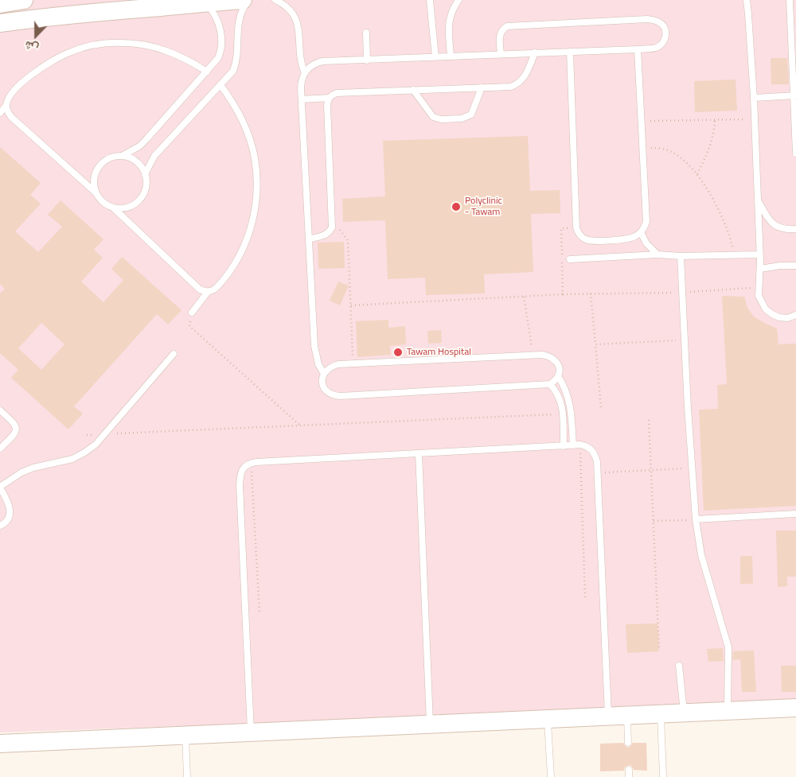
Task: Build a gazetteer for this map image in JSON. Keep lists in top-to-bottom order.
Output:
{
  "places": ["Polyclinic - Tawam", "Tawam Hospital"],
  "north": "bottom"
}
